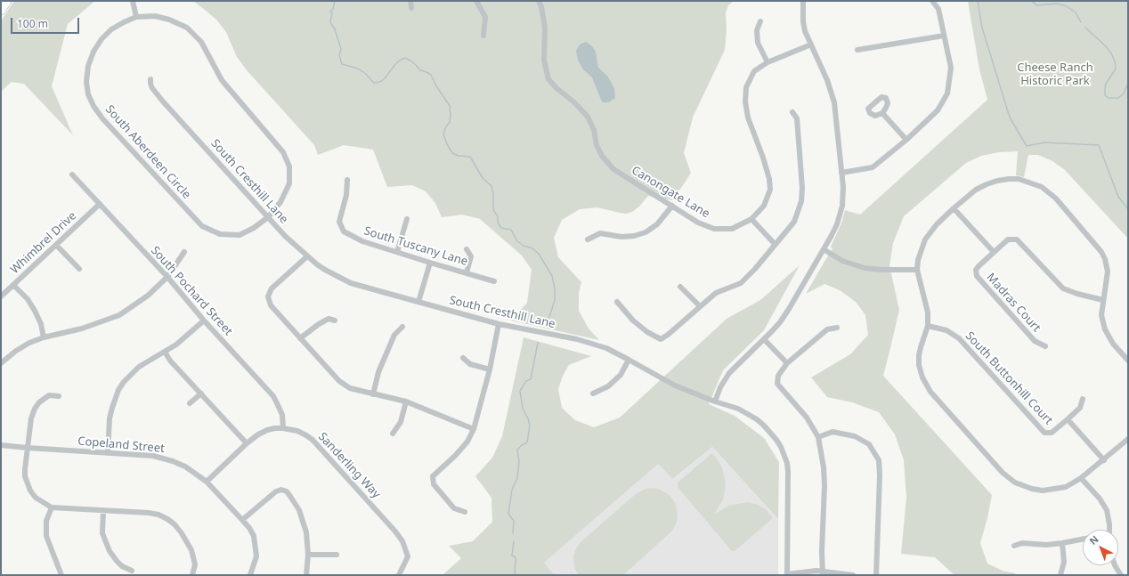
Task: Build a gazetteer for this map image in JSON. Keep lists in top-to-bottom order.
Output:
{
  "streets": {
    "street": [
      "South Aberdeen Circle",
      "South Cresthill Lane",
      "Canongate Lane",
      "Whimbrel Drive",
      "South Tuscany Lane",
      "South Pochard Street",
      "Madras Court",
      "South Buttonhill Court",
      "Copeland Street",
      "Sanderling Way"
    ]
  },
  "crossings": [
    ["South Aberdeen Circle", "South Cresthill Lane"],
    ["Whimbrel Drive", "South Pochard Street"],
    ["South Pochard Street", "Sanderling Way"],
    ["Copeland Street", "Sanderling Way"]
  ],
  "parks": ["Cheese Ranch Historic Park"],
  "scale_bar": "100 m",
  "north": "top left"
}
